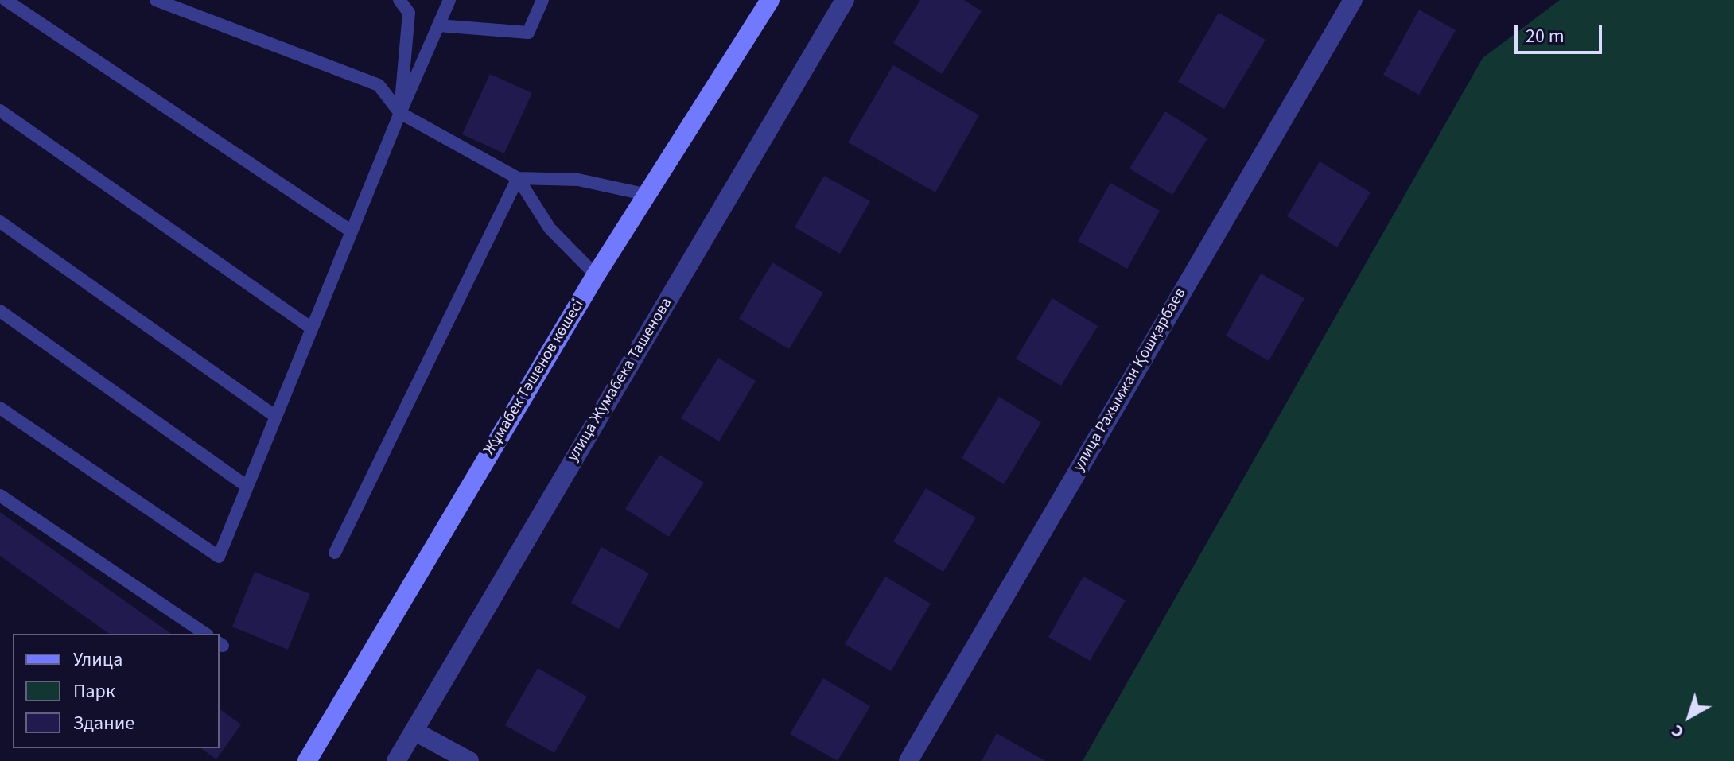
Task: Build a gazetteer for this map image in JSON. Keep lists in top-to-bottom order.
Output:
{
  "streets": {
    "main road": ["Жұмабек Тәшенов көшесі"],
    "street": ["улица Жумабека Ташенова", "улица Рахымжан Қошқарбаев"]
  },
  "legend": ["Улица", "Парк", "Здание"],
  "scale_bar": "20 m",
  "north": "bottom left"
}
